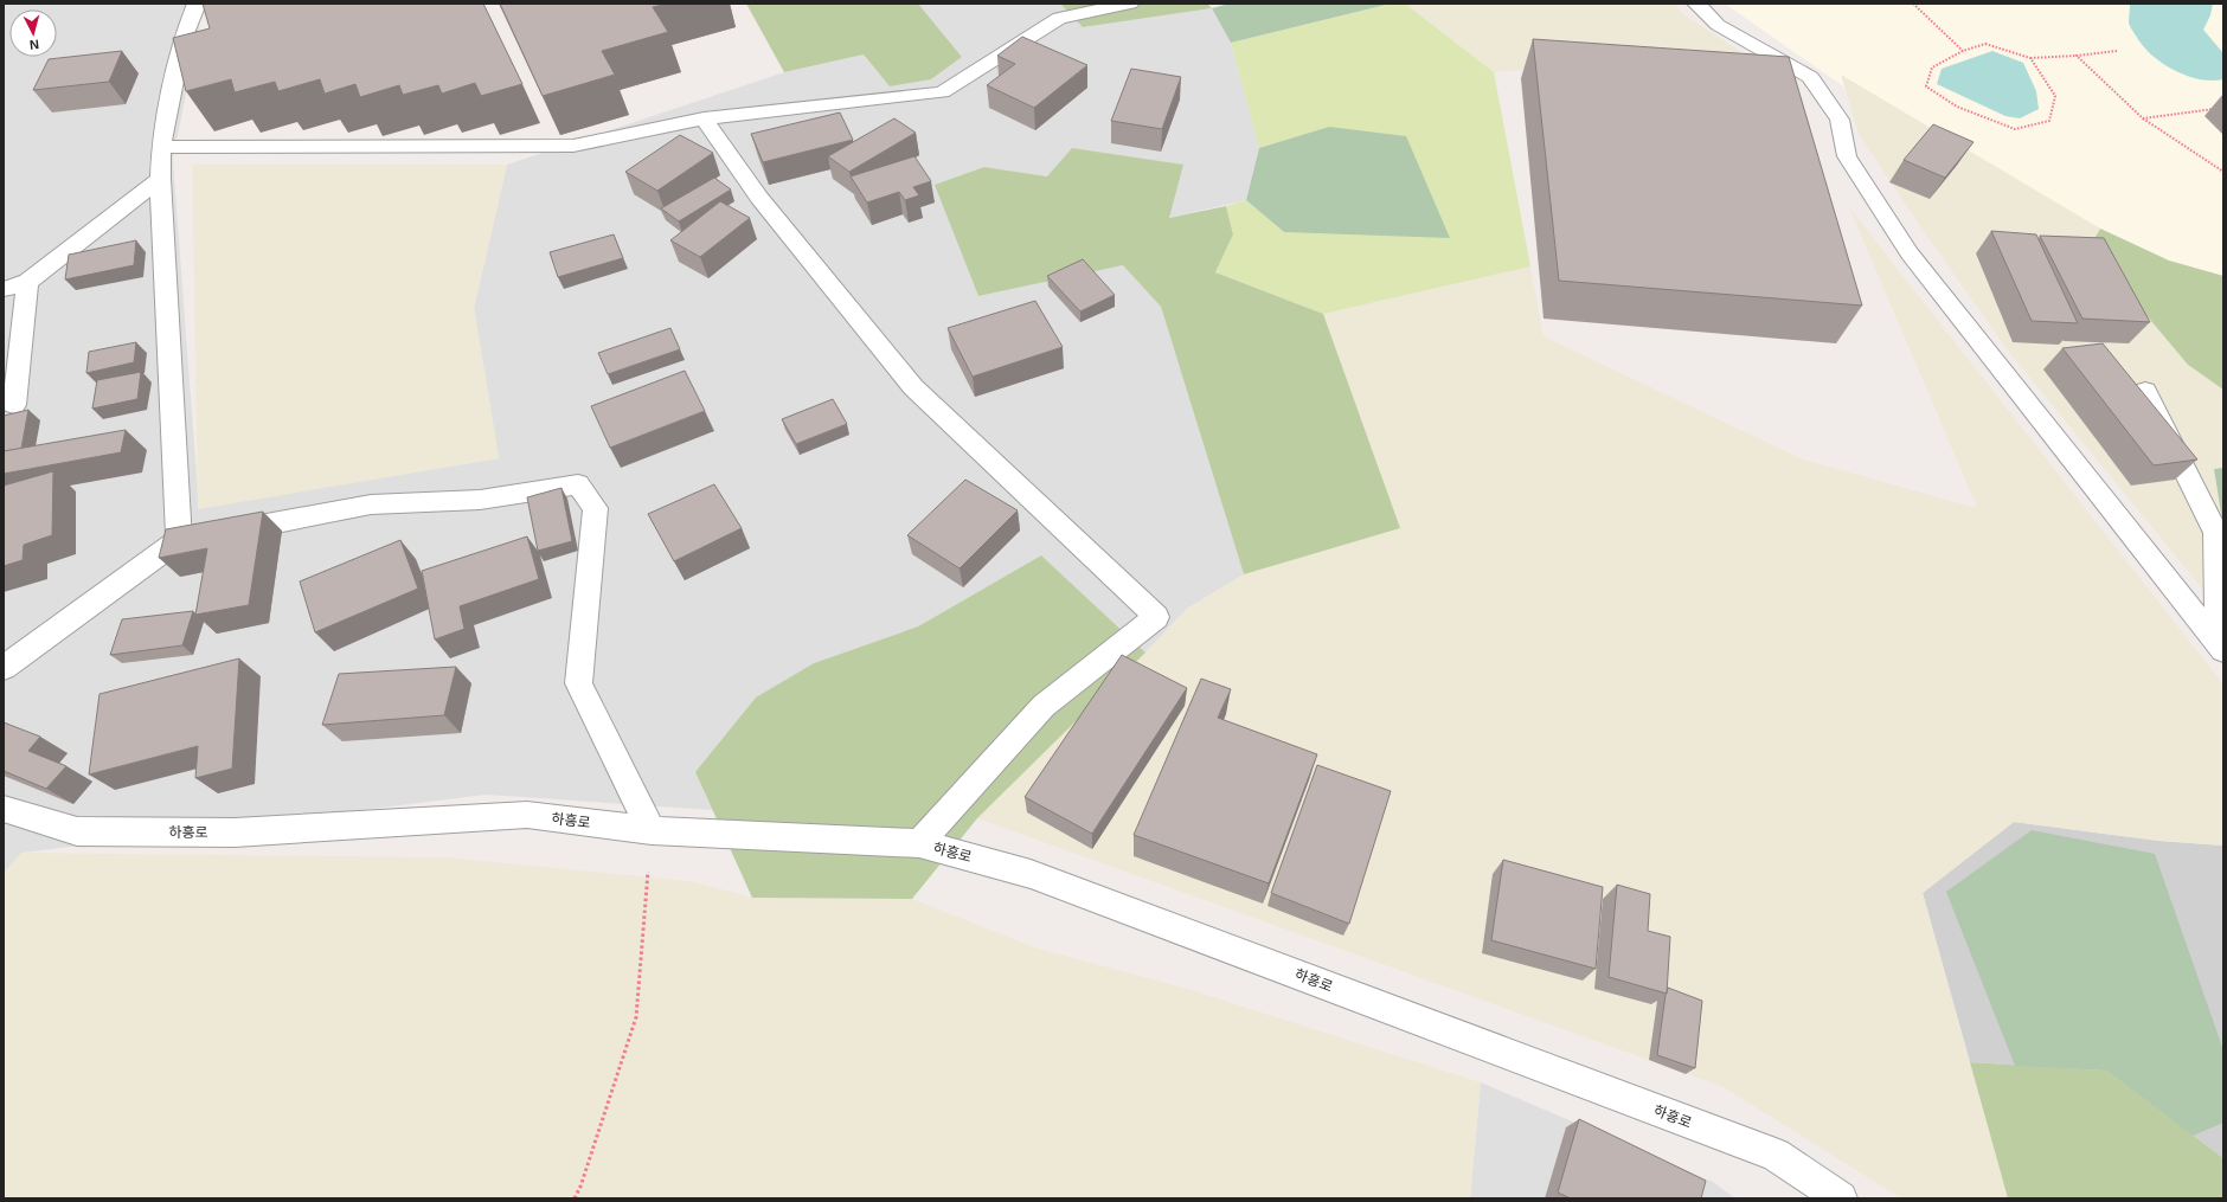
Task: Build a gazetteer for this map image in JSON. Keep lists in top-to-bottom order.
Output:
{
  "streets": {
    "street": ["하흥로"]
  },
  "north": "bottom"
}
